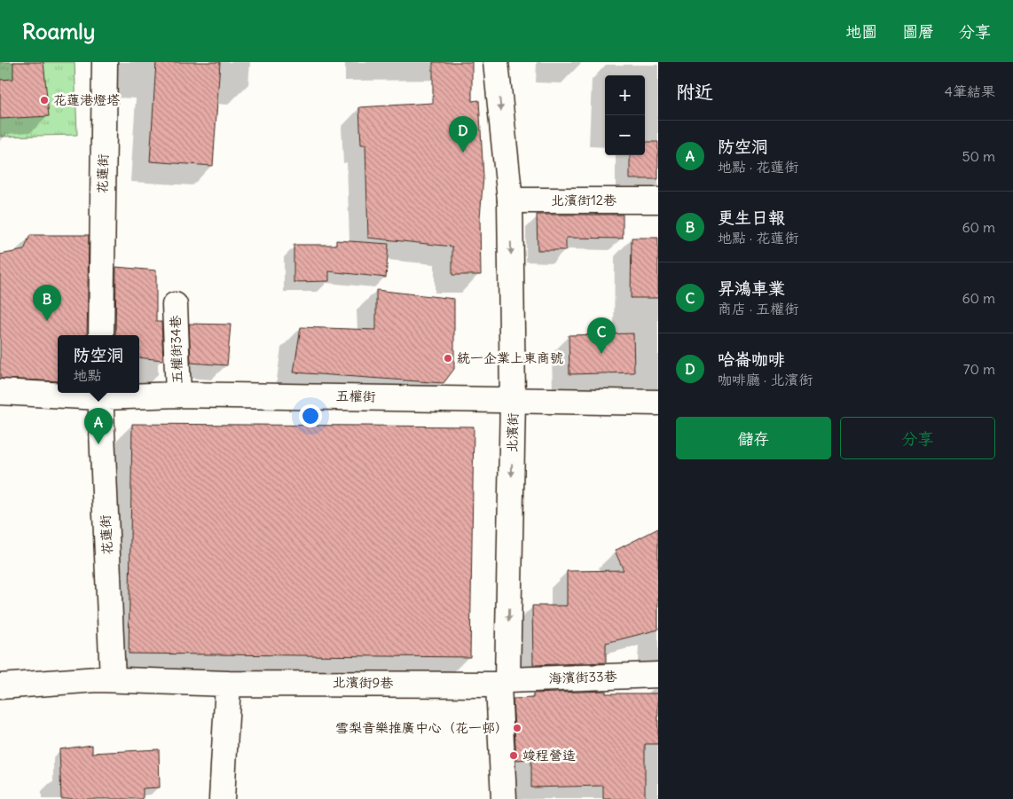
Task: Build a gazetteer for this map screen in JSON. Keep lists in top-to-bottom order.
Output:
{
  "streets": {
    "street": [
      "花蓮街",
      "北濱街12巷",
      "五權街34巷",
      "五權街",
      "北濱街",
      "海濱街33巷",
      "北濱街9巷"
    ]
  },
  "crossings": [
    ["花蓮街", "五權街"],
    ["花蓮街", "北濱街9巷"],
    ["北濱街12巷", "北濱街"],
    ["五權街34巷", "五權街"],
    ["五權街", "北濱街"],
    ["北濱街", "海濱街33巷"],
    ["北濱街", "北濱街9巷"],
    ["海濱街33巷", "北濱街9巷"]
  ],
  "one_way": ["北濱街"],
  "places": [
    "花蓮港燈塔",
    "統一企業上東商號",
    "雪梨音樂推廣中心（花一邨）",
    "竣程營造"
  ],
  "page": {
    "header": "Roamly",
    "nav": ["地圖", "圖層", "分享"],
    "heading": ["附近", "4筆結果"],
    "map_buttons": ["+", "−"],
    "pins": [
      "D",
      "B",
      "C",
      "A"
    ],
    "list": [
      {
        "mark": "A",
        "name": "防空洞",
        "note": "地點 · 花蓮街",
        "value": "50 m"
      },
      {
        "mark": "B",
        "name": "更生日報",
        "note": "地點 · 花蓮街",
        "value": "60 m"
      },
      {
        "mark": "C",
        "name": "昇鴻車業",
        "note": "商店 · 五權街",
        "value": "60 m"
      },
      {
        "mark": "D",
        "name": "哈崙咖啡",
        "note": "咖啡廳 · 北濱街",
        "value": "70 m"
      }
    ],
    "popup": ["防空洞", "地點"],
    "buttons": ["儲存", "分享"]
  }
}
